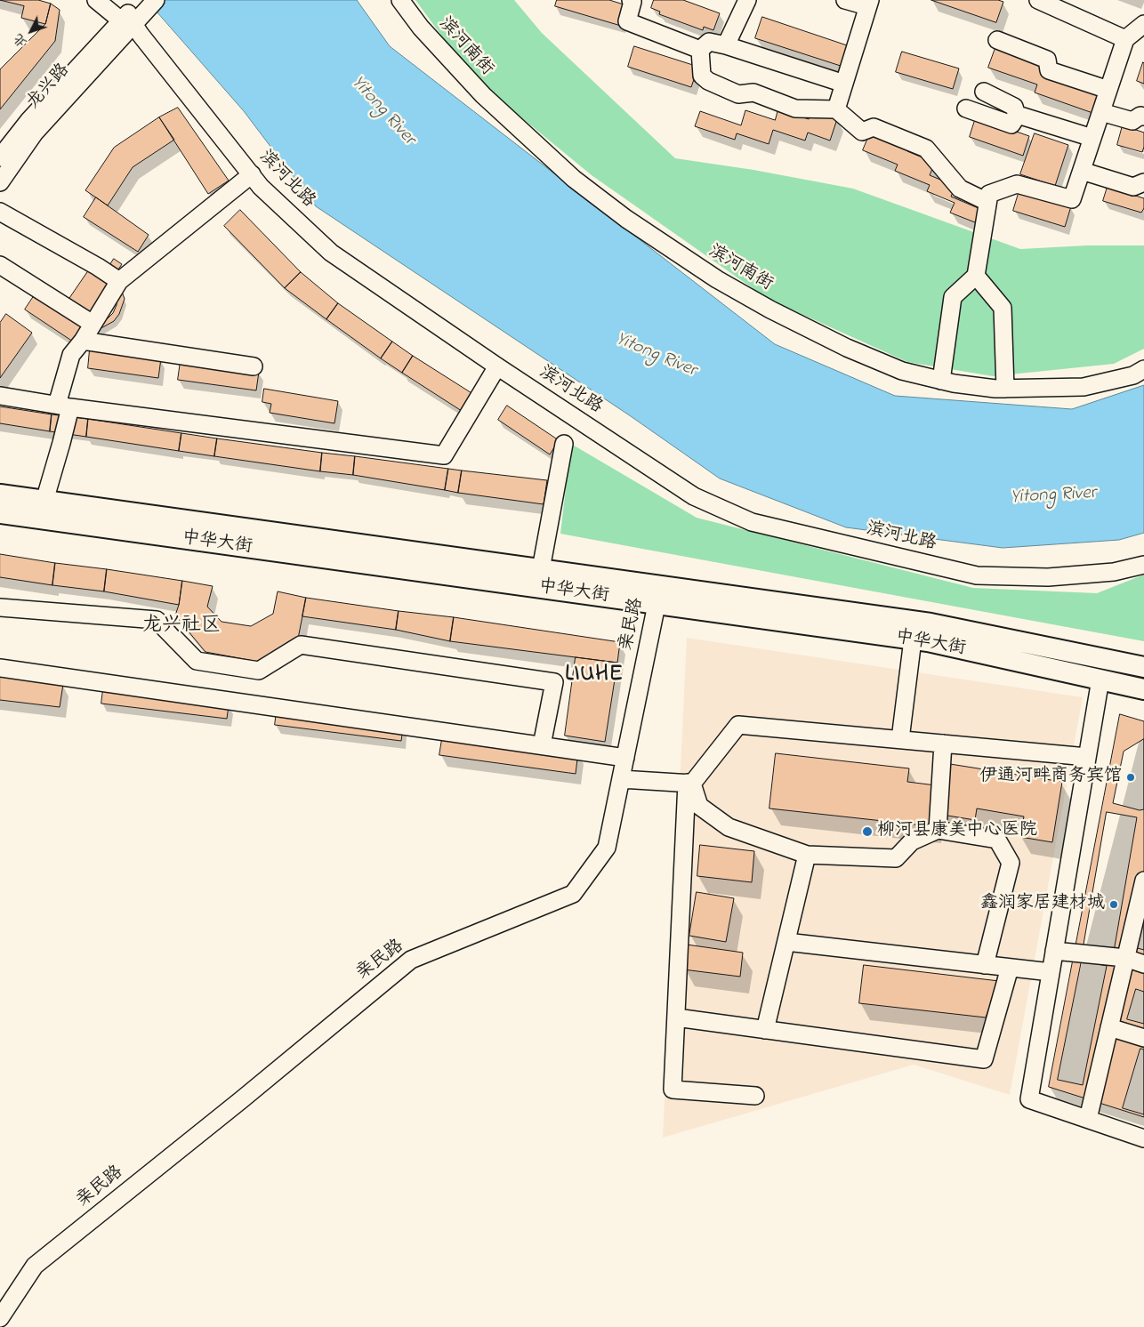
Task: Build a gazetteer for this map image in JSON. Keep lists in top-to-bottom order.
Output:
{
  "streets": {
    "main road": ["中华大街"],
    "street": [
      "滨河南街",
      "龙兴路",
      "滨河北路",
      "亲民路"
    ]
  },
  "crossings": [
    ["龙兴路", "滨河北路"],
    ["中华大街", "亲民路"]
  ],
  "districts": ["龙兴社区", "LIUHE"],
  "water": ["Yitong River"],
  "places": ["伊通河畔商务宾馆", "柳河县康美中心医院", "鑫润家居建材城"],
  "north": "bottom left"
}
